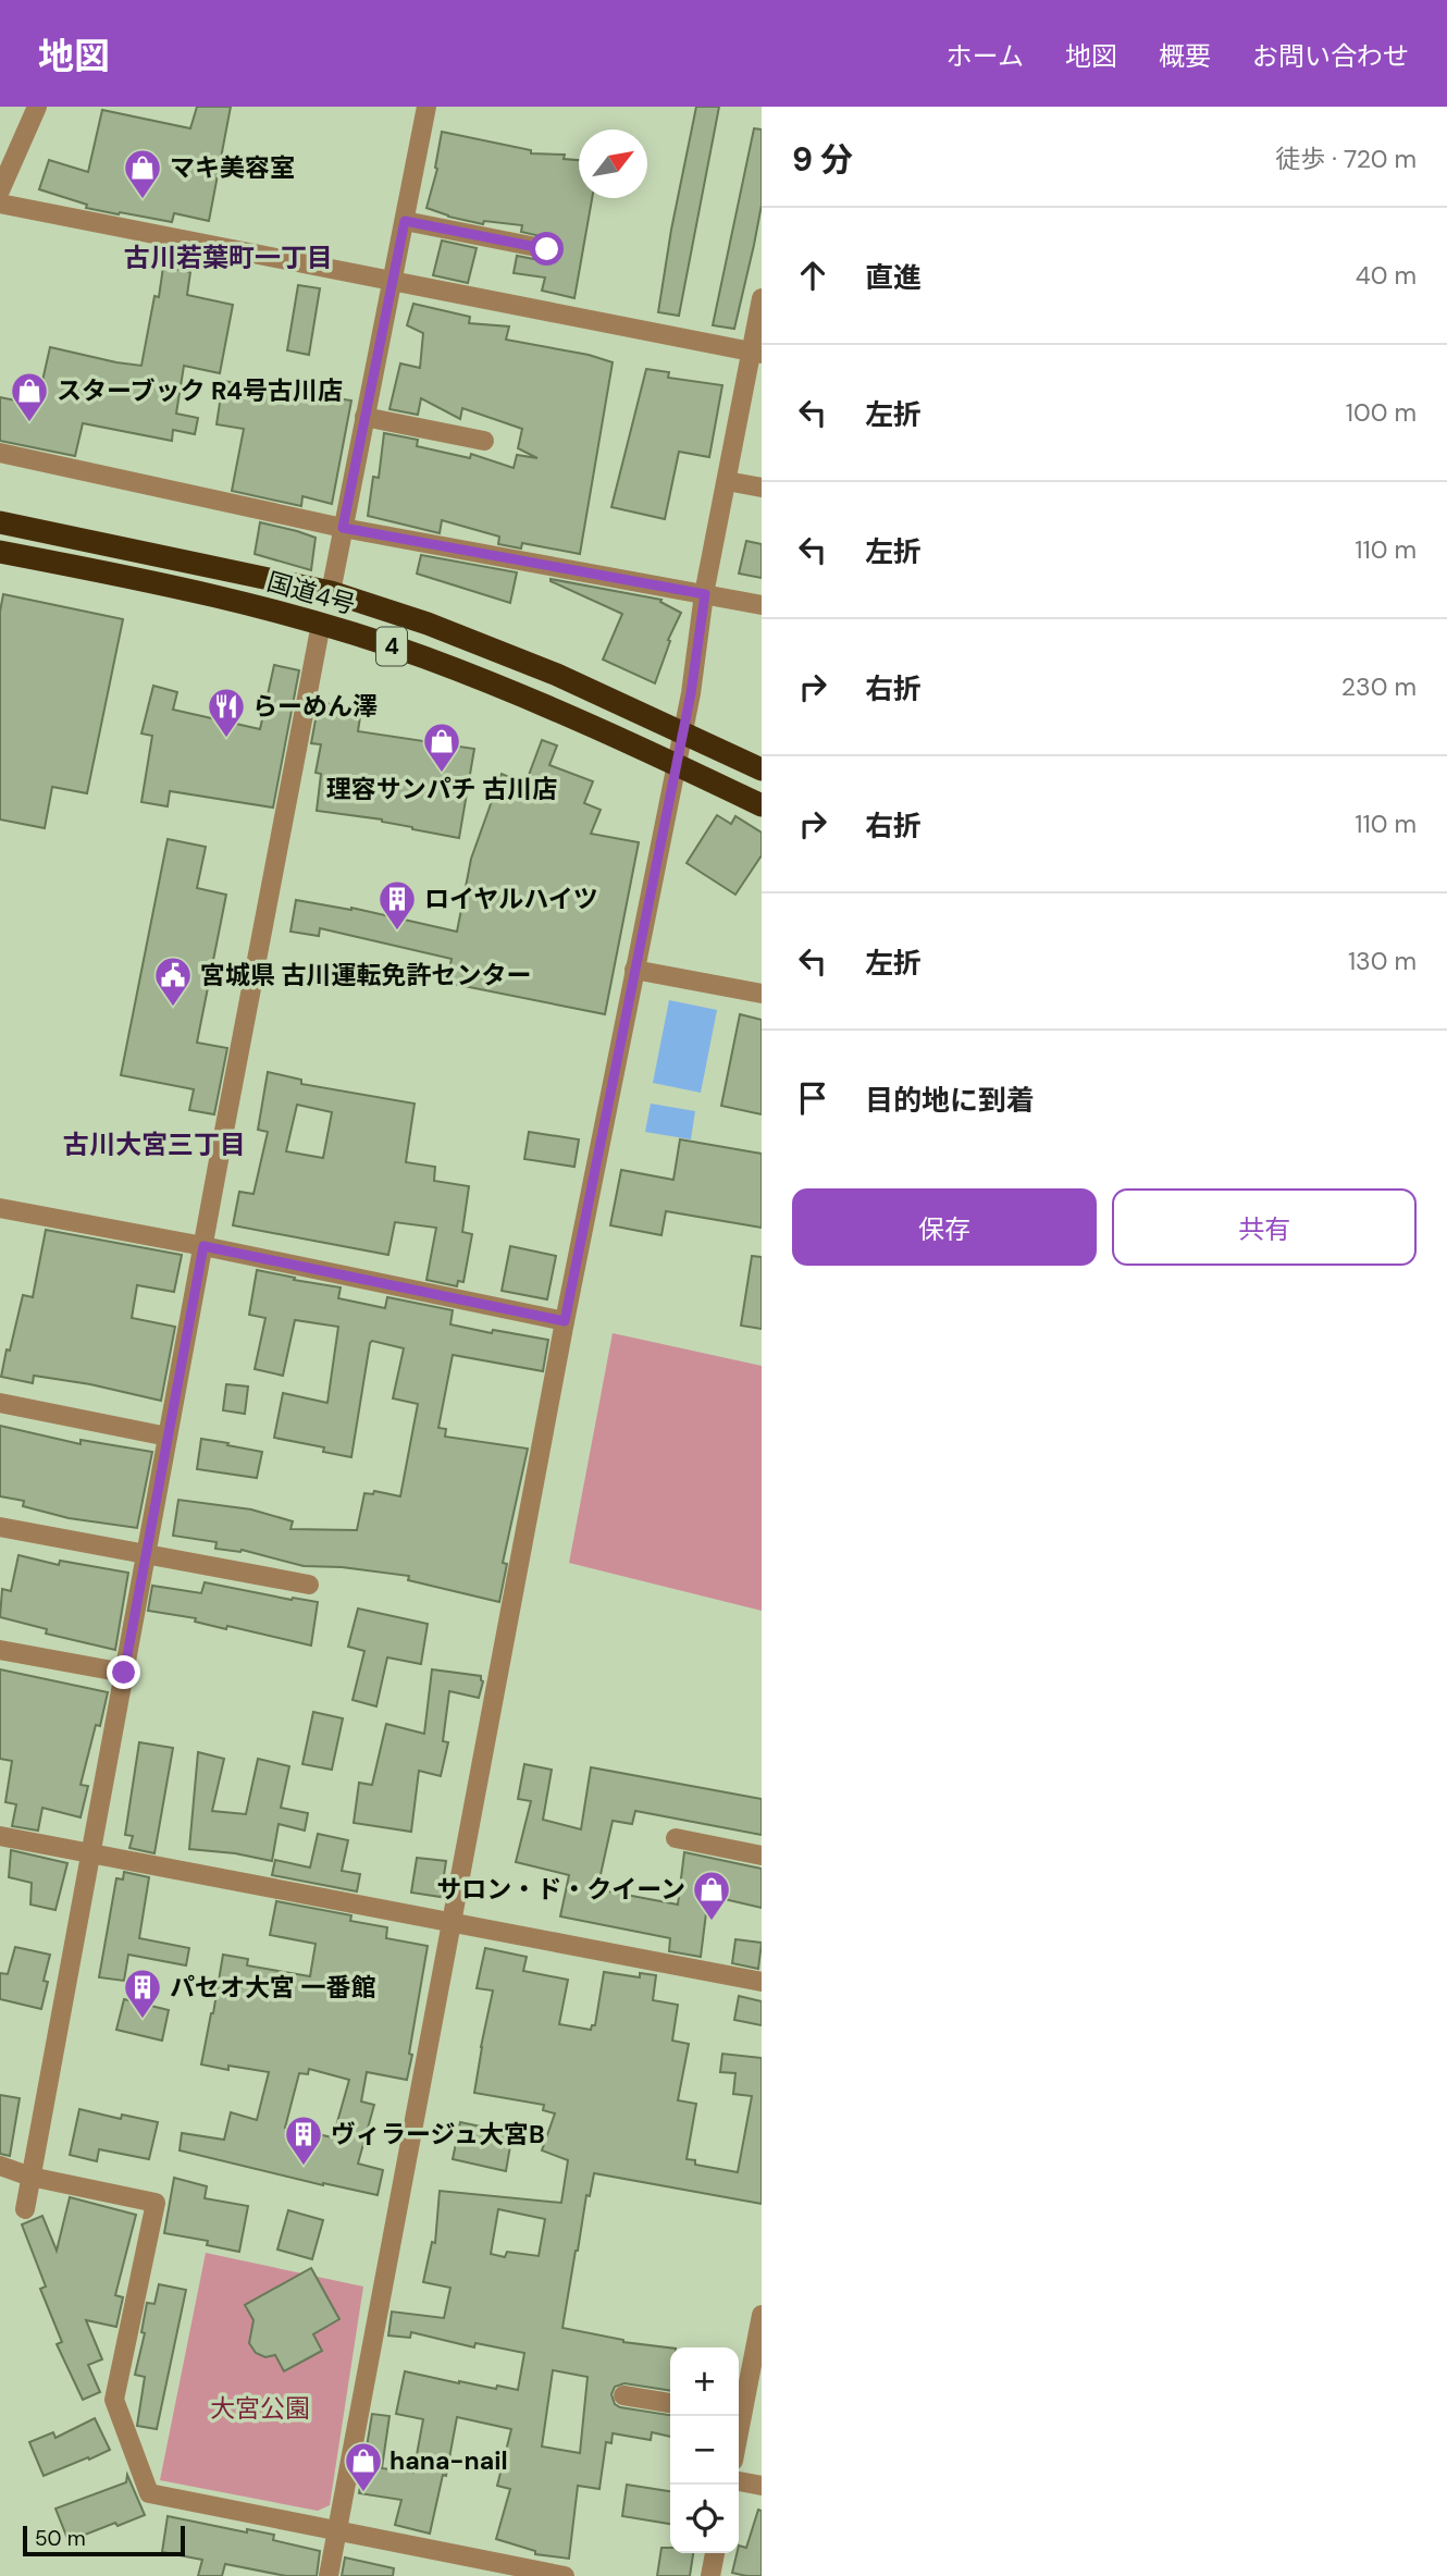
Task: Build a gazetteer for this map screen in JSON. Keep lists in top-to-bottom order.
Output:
{
  "streets": {
    "highway": ["国道4号", "4"]
  },
  "districts": ["古川若葉町一丁目", "古川大宮三丁目"],
  "parks": ["大宮公園"],
  "places": {
    "shop": [
      "マキ美容室",
      "スターブック R4号古川店",
      "理容サンパチ 古川店",
      "サロン・ド・クイーン",
      "hana-nail"
    ],
    "restaurant": ["らーめん澤"],
    "building": ["ロイヤルハイツ", "パセオ大宮 一番館", "ヴィラージュ大宮B"],
    "public building": ["宮城県 古川運転免許センター"]
  },
  "scale_bar": "50 m",
  "north": "top right",
  "page": {
    "header": "地図",
    "nav": [
      "ホーム",
      "地図",
      "概要",
      "お問い合わせ"
    ],
    "heading": ["9 分", "徒歩 · 720 m"],
    "list": [
      ["直進", "40 m"],
      ["左折", "100 m"],
      ["左折", "110 m"],
      ["右折", "230 m"],
      ["右折", "110 m"],
      ["左折", "130 m"],
      "目的地に到着"
    ],
    "buttons": ["保存", "共有"],
    "map_buttons": ["+", "−"],
    "scale": "50 m"
  }
}
